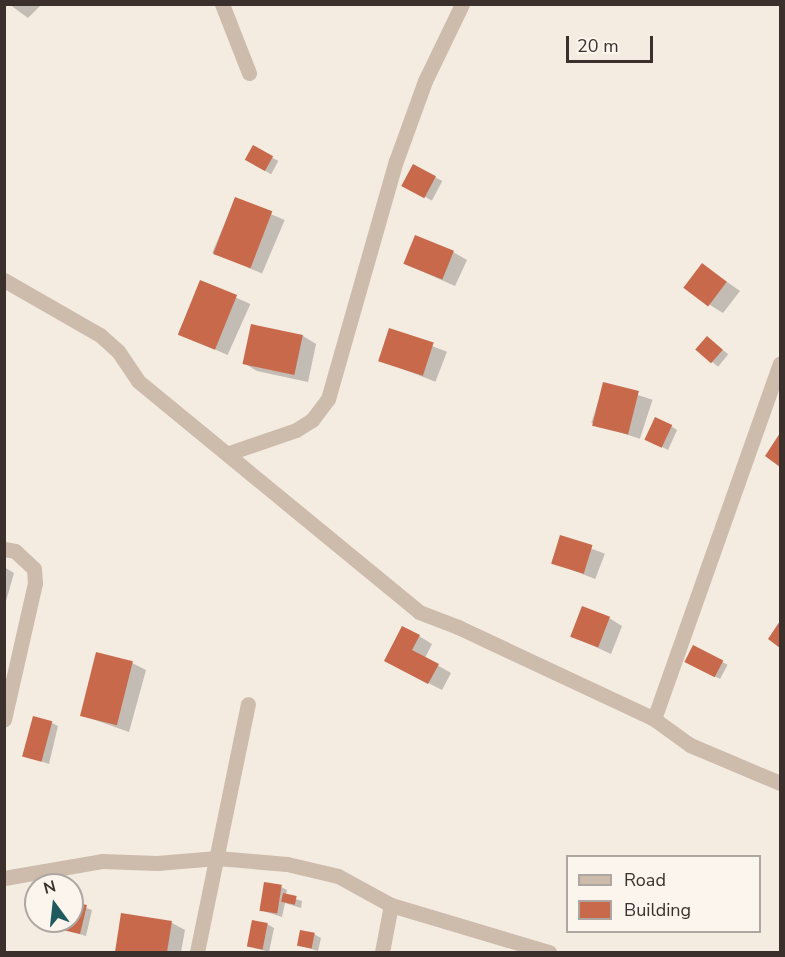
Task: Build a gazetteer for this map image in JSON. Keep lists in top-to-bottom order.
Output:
{
  "legend": ["Road", "Building"],
  "scale_bar": "20 m",
  "north": "top"
}
